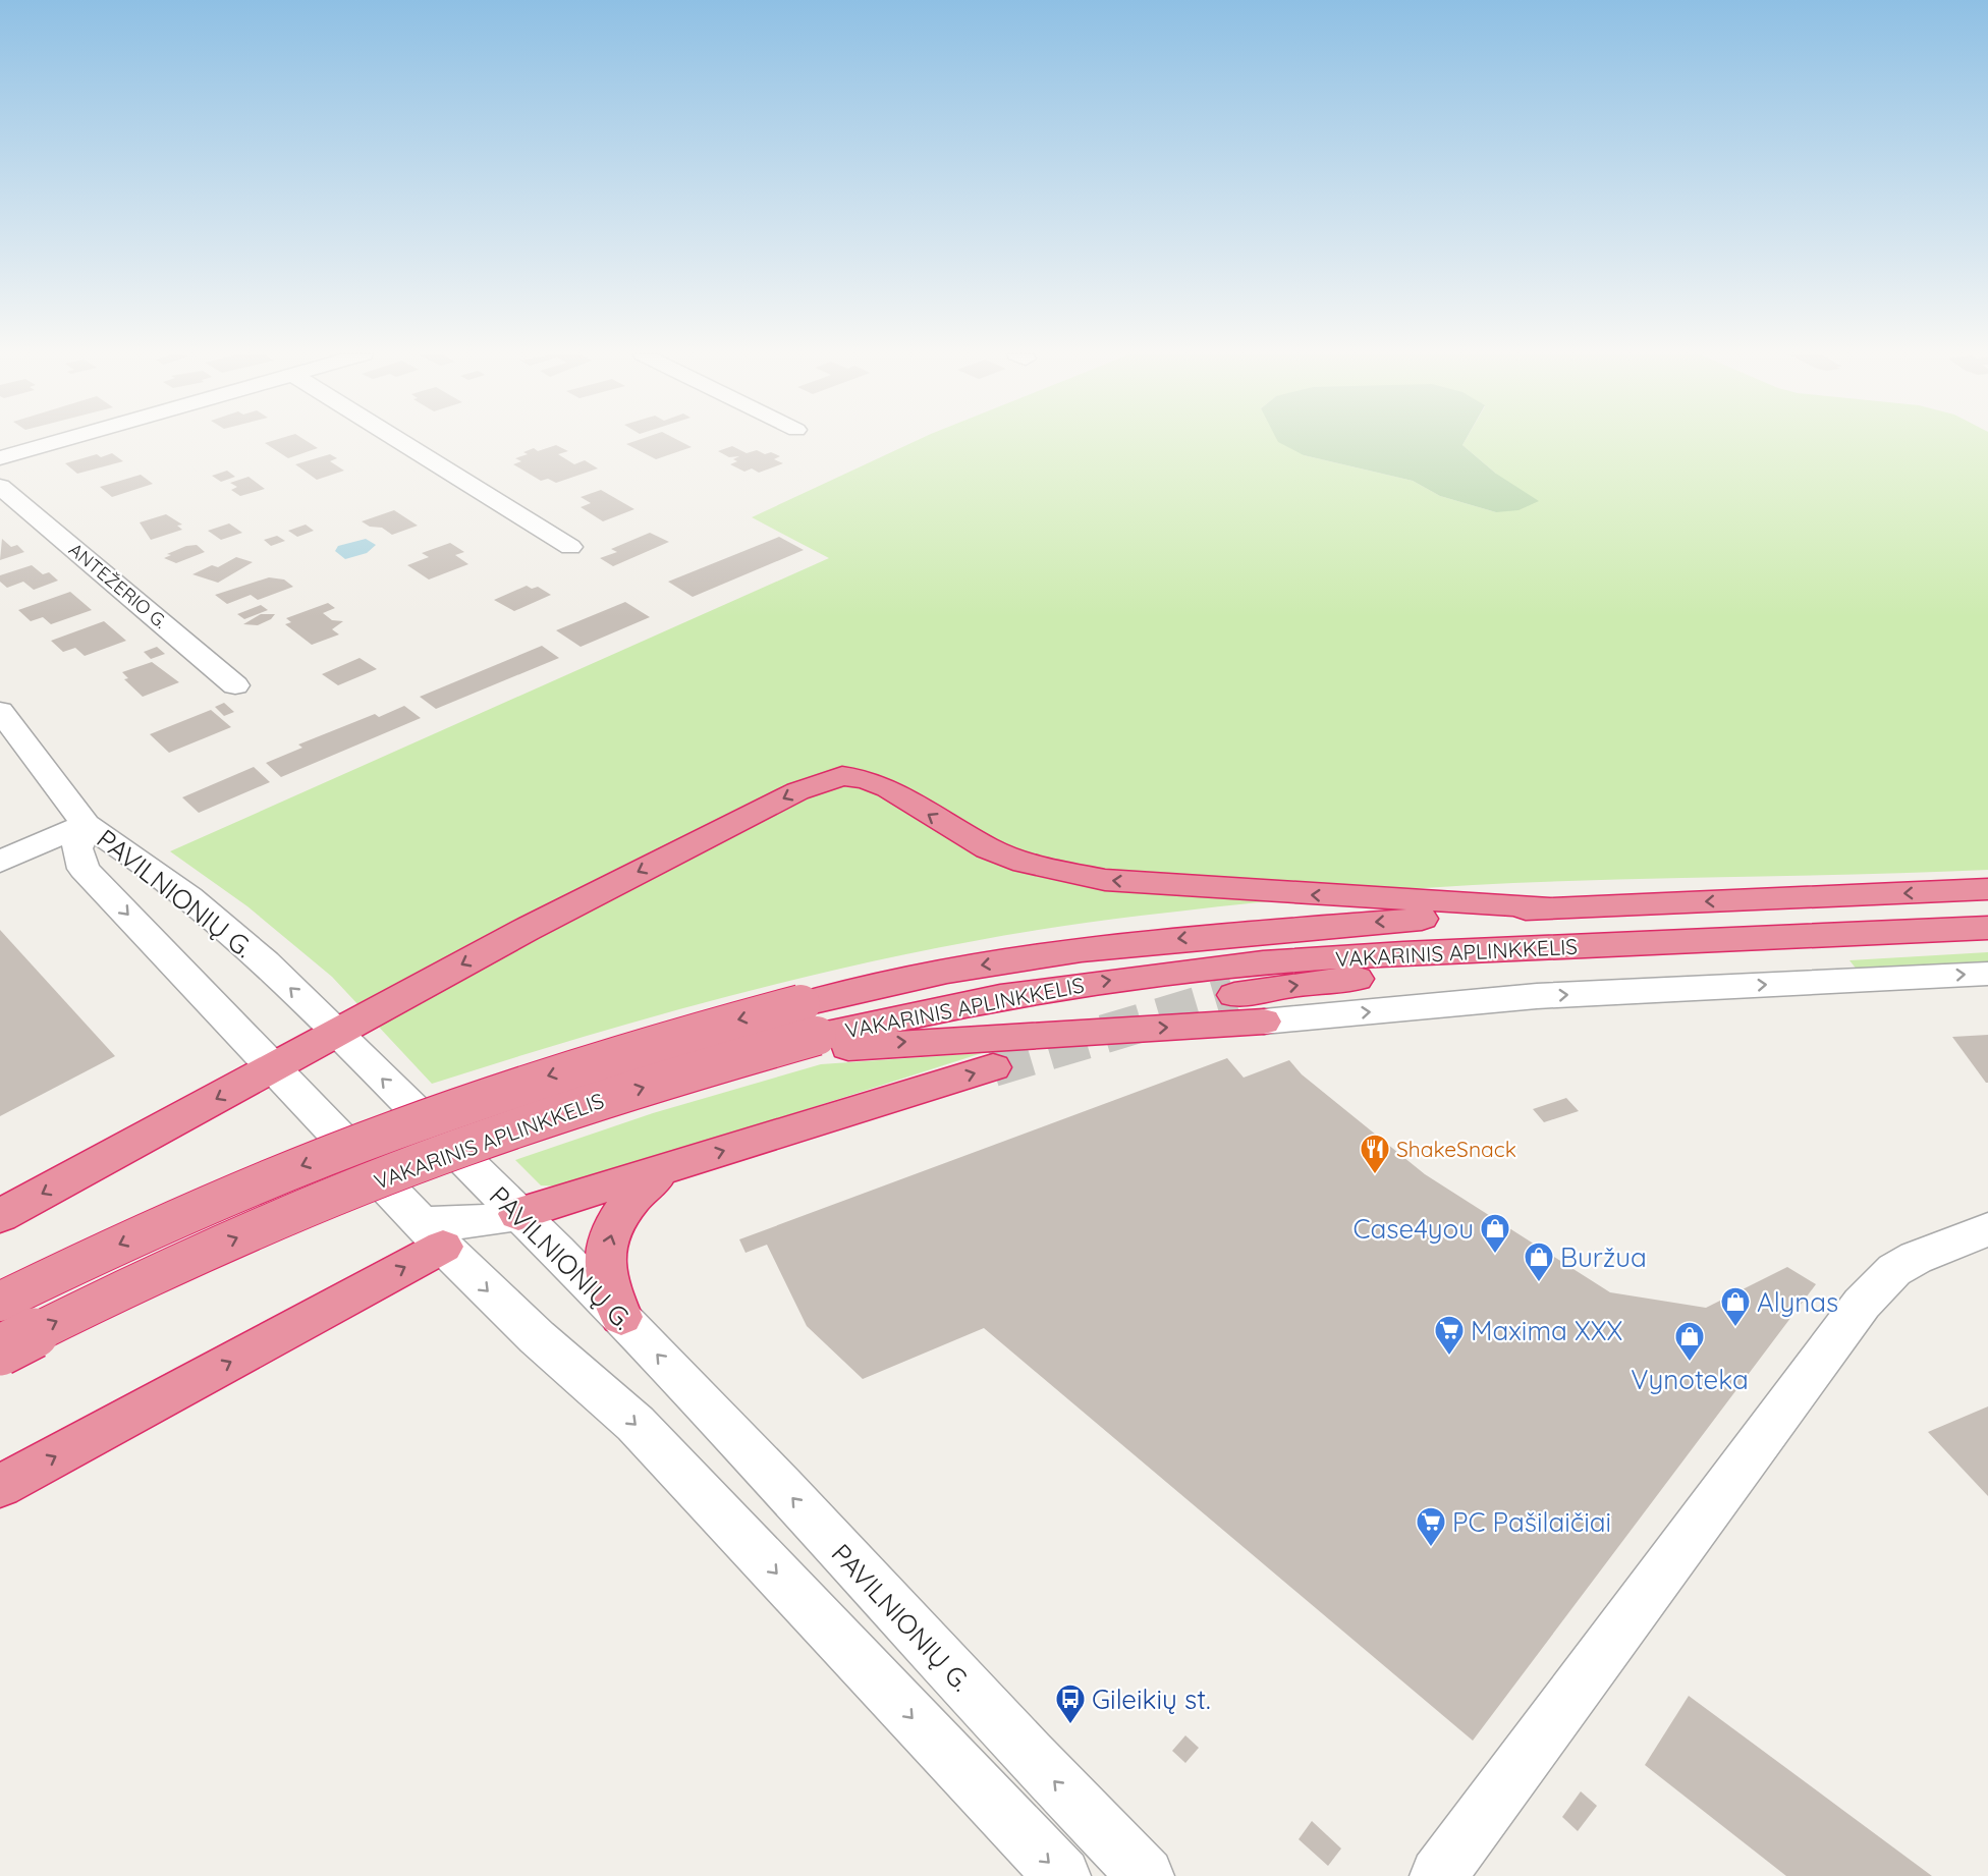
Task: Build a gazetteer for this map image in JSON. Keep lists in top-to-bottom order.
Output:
{
  "streets": {
    "highway": ["VAKARINIS APLINKKELIS"],
    "street": ["ANTEŽERIO G.", "PAVILNIONIŲ G."]
  },
  "places": {
    "restaurant": ["ShakeSnack"],
    "shop": [
      "Case4you",
      "Buržua",
      "Alynas",
      "Vynoteka"
    ],
    "supermarket": ["Maxima XXX", "PC Pašilaičiai"],
    "bus stop": ["Gileikių st."]
  }
}
